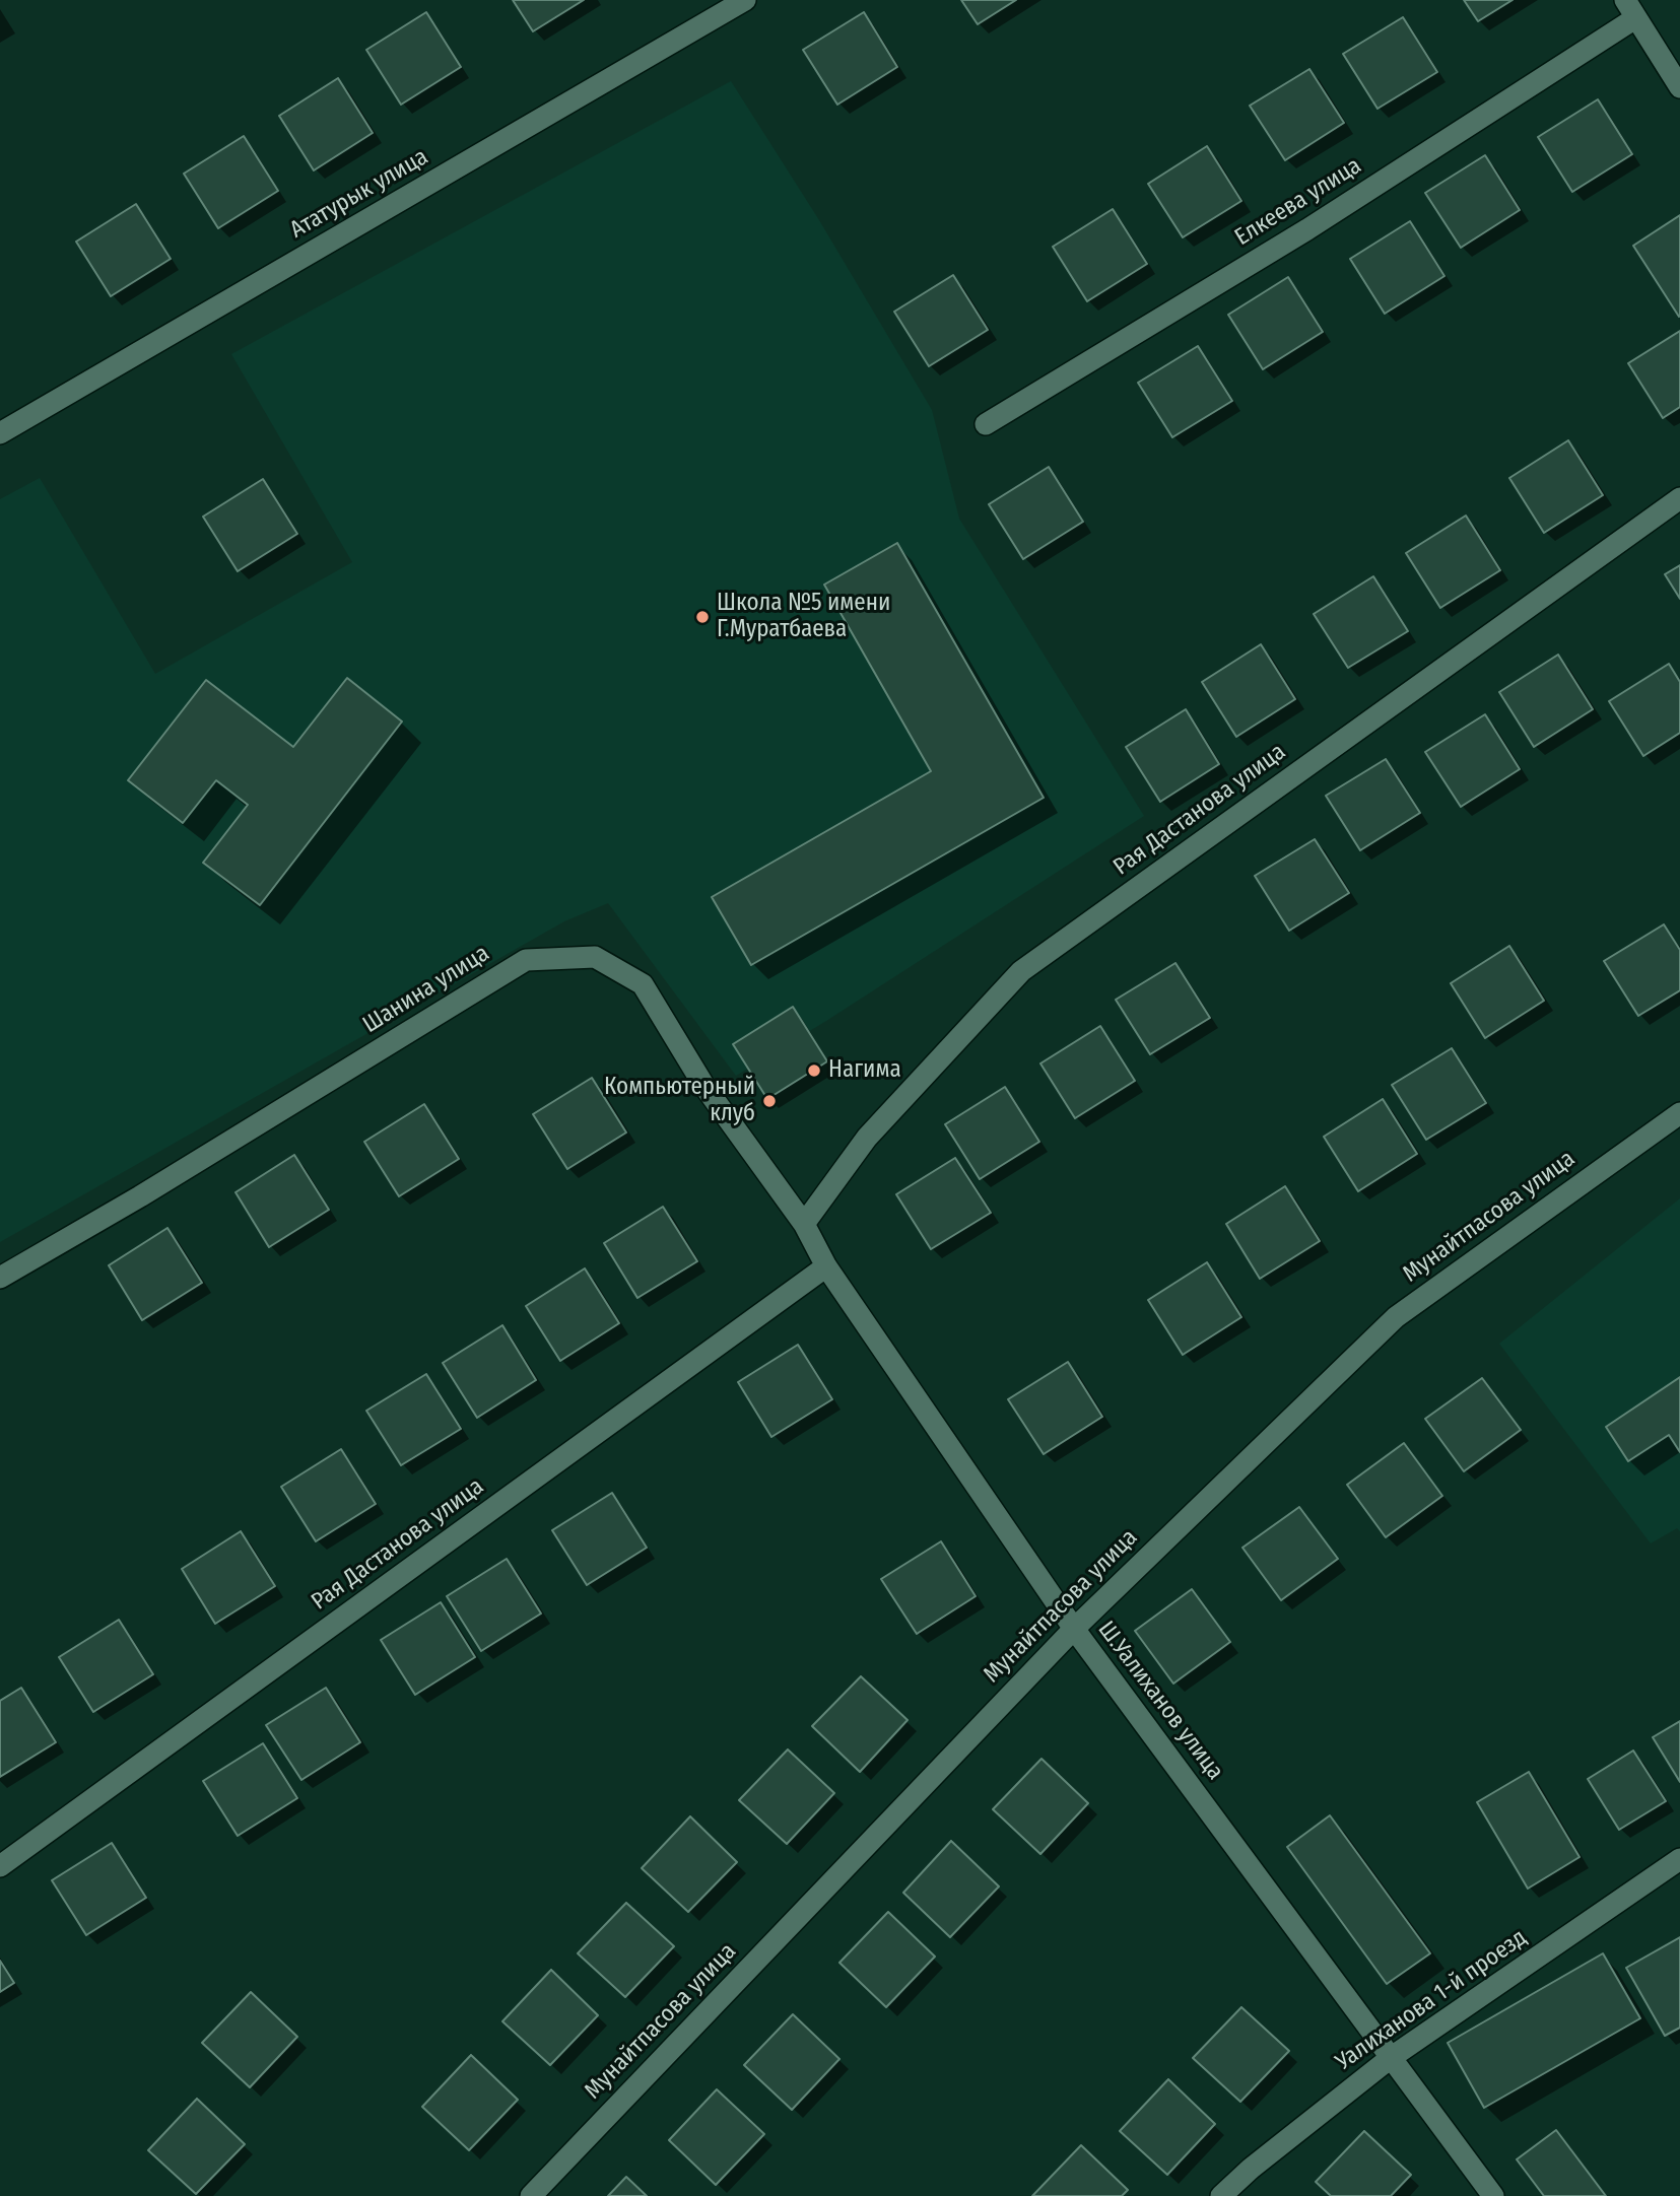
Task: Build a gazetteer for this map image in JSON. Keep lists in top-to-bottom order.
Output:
{
  "streets": {
    "street": [
      "Ататурык улица",
      "Елкеева улица",
      "Рая Дастанова улица",
      "Шанина улица",
      "Мунайтпасова улица",
      "Ш.Уалиханов улица",
      "Уалиханова 1-й проезд"
    ]
  },
  "crossings": [
    ["Рая Дастанова улица", "Шанина улица"],
    ["Рая Дастанова улица", "Ш.Уалиханов улица"],
    ["Шанина улица", "Ш.Уалиханов улица"],
    ["Мунайтпасова улица", "Ш.Уалиханов улица"],
    ["Ш.Уалиханов улица", "Уалиханова 1-й проезд"]
  ],
  "places": ["Школа №5 имени Г.Муратбаева", "Нагима", "Компьютерный клуб"]
}
